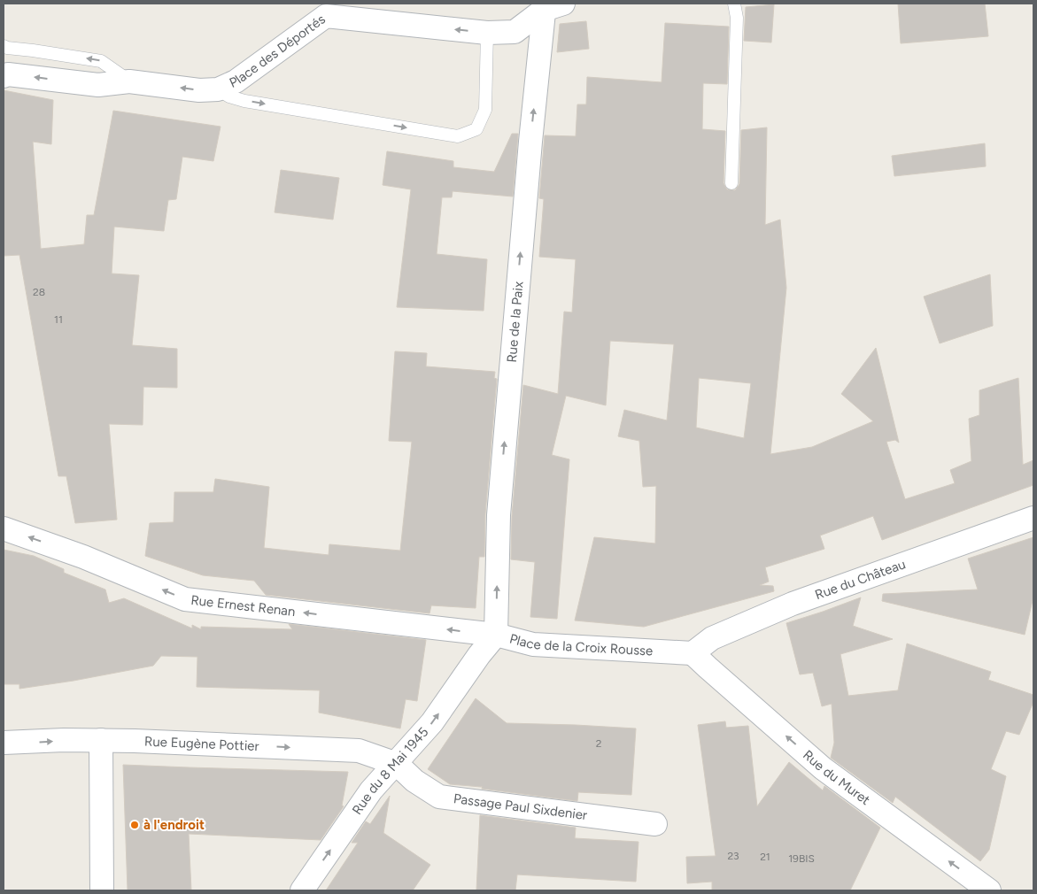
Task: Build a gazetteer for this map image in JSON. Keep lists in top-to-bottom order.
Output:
{
  "streets": {
    "street": [
      "Place des Déportés",
      "Rue de la Paix",
      "Rue du Château",
      "Rue Ernest Renan",
      "Place de la Croix Rousse",
      "Rue Eugène Pottier",
      "Rue du 8 Mai 1945",
      "Rue du Muret",
      "Passage Paul Sixdenier"
    ]
  },
  "crossings": [
    ["Place des Déportés", "Rue de la Paix"],
    ["Rue de la Paix", "Rue Ernest Renan"],
    ["Rue de la Paix", "Place de la Croix Rousse"],
    ["Rue du Château", "Place de la Croix Rousse"],
    ["Rue du Château", "Rue du Muret"],
    ["Rue Ernest Renan", "Place de la Croix Rousse"],
    ["Place de la Croix Rousse", "Rue du 8 Mai 1945"],
    ["Place de la Croix Rousse", "Rue du Muret"],
    ["Rue Eugène Pottier", "Rue du 8 Mai 1945"],
    ["Rue Eugène Pottier", "Passage Paul Sixdenier"],
    ["Rue du 8 Mai 1945", "Passage Paul Sixdenier"]
  ],
  "one_way": [
    "Place des Déportés",
    "Rue de la Paix",
    "Rue Ernest Renan",
    "Rue Eugène Pottier",
    "Rue du 8 Mai 1945",
    "Rue du Muret"
  ],
  "places": ["à l'endroit"],
  "house_numbers": [
    "28",
    "11",
    "2",
    "23",
    "21",
    "19BIS"
  ]
}
